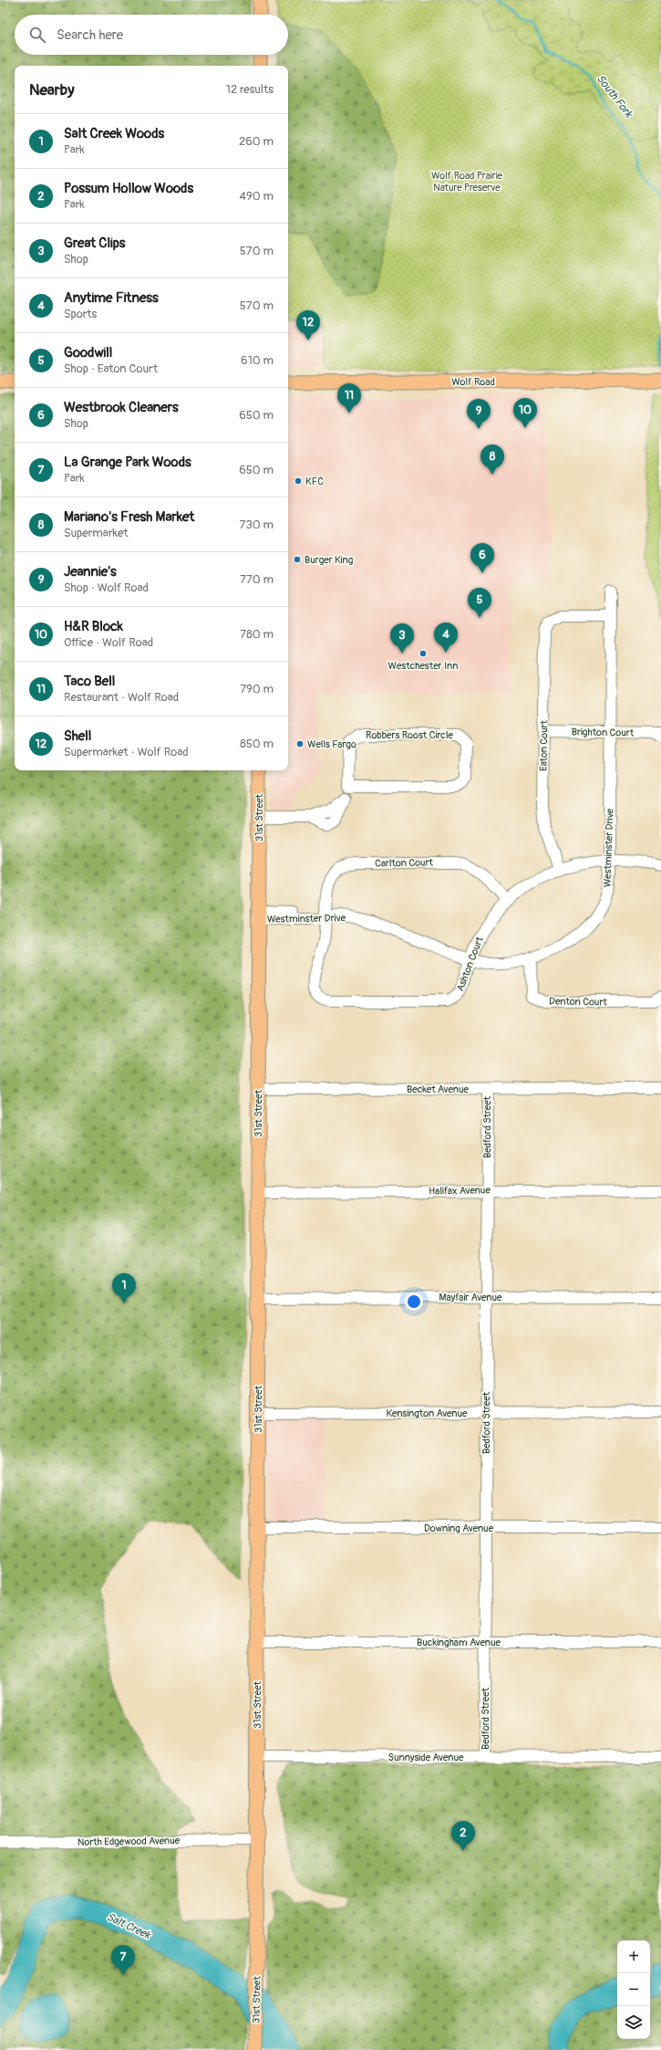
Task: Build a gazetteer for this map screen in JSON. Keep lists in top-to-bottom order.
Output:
{
  "streets": {
    "main road": ["Wolf Road", "31st Street"],
    "street": [
      "Brighton Court",
      "Robbers Roost Circle",
      "Eaton Court",
      "Westminster Drive",
      "Carlton Court",
      "Ashton Court",
      "Denton Court",
      "Becket Avenue",
      "Bedford Street",
      "Halifax Avenue",
      "Mayfair Avenue",
      "Kensington Avenue",
      "Downing Avenue",
      "Buckingham Avenue",
      "Sunnyside Avenue",
      "North Edgewood Avenue"
    ]
  },
  "crossings": [
    ["Brighton Court", "Eaton Court"],
    ["Brighton Court", "Westminster Drive"],
    ["Robbers Roost Circle", "31st Street"],
    ["Eaton Court", "Westminster Drive"],
    ["Eaton Court", "Ashton Court"],
    ["31st Street", "Westminster Drive"],
    ["31st Street", "Becket Avenue"],
    ["31st Street", "Halifax Avenue"],
    ["31st Street", "Mayfair Avenue"],
    ["31st Street", "Kensington Avenue"],
    ["31st Street", "Downing Avenue"],
    ["31st Street", "Buckingham Avenue"],
    ["31st Street", "Sunnyside Avenue"],
    ["31st Street", "North Edgewood Avenue"],
    ["Westminster Drive", "Carlton Court"],
    ["Westminster Drive", "Ashton Court"],
    ["Westminster Drive", "Denton Court"],
    ["Carlton Court", "Ashton Court"],
    ["Becket Avenue", "Bedford Street"],
    ["Bedford Street", "Halifax Avenue"],
    ["Bedford Street", "Mayfair Avenue"],
    ["Bedford Street", "Kensington Avenue"],
    ["Bedford Street", "Downing Avenue"],
    ["Bedford Street", "Buckingham Avenue"],
    ["Bedford Street", "Sunnyside Avenue"]
  ],
  "water": ["South Fork", "Salt Creek"],
  "parks": ["Wolf Road Prairie Nature Preserve"],
  "places": [
    "KFC",
    "Burger King",
    "Westchester Inn",
    "Wells Fargo"
  ],
  "page": {
    "search": "Search here",
    "heading": ["Nearby", "12 results"],
    "list": [
      {
        "mark": "1",
        "name": "Salt Creek Woods",
        "note": "Park",
        "value": "260 m"
      },
      {
        "mark": "2",
        "name": "Possum Hollow Woods",
        "note": "Park",
        "value": "490 m"
      },
      {
        "mark": "3",
        "name": "Great Clips",
        "note": "Shop",
        "value": "570 m"
      },
      {
        "mark": "4",
        "name": "Anytime Fitness",
        "note": "Sports",
        "value": "570 m"
      },
      {
        "mark": "5",
        "name": "Goodwill",
        "note": "Shop · Eaton Court",
        "value": "610 m"
      },
      {
        "mark": "6",
        "name": "Westbrook Cleaners",
        "note": "Shop",
        "value": "650 m"
      },
      {
        "mark": "7",
        "name": "La Grange Park Woods",
        "note": "Park",
        "value": "650 m"
      },
      {
        "mark": "8",
        "name": "Mariano's Fresh Market",
        "note": "Supermarket",
        "value": "730 m"
      },
      {
        "mark": "9",
        "name": "Jeannie's",
        "note": "Shop · Wolf Road",
        "value": "770 m"
      },
      {
        "mark": "10",
        "name": "H&R Block",
        "note": "Office · Wolf Road",
        "value": "780 m"
      },
      {
        "mark": "11",
        "name": "Taco Bell",
        "note": "Restaurant · Wolf Road",
        "value": "790 m"
      },
      {
        "mark": "12",
        "name": "Shell",
        "note": "Supermarket · Wolf Road",
        "value": "850 m"
      }
    ],
    "pins": [
      "12",
      "11",
      "10",
      "9",
      "8",
      "6",
      "5",
      "4",
      "3",
      "1",
      "2",
      "7"
    ],
    "map_buttons": ["+", "−"]
  }
}
